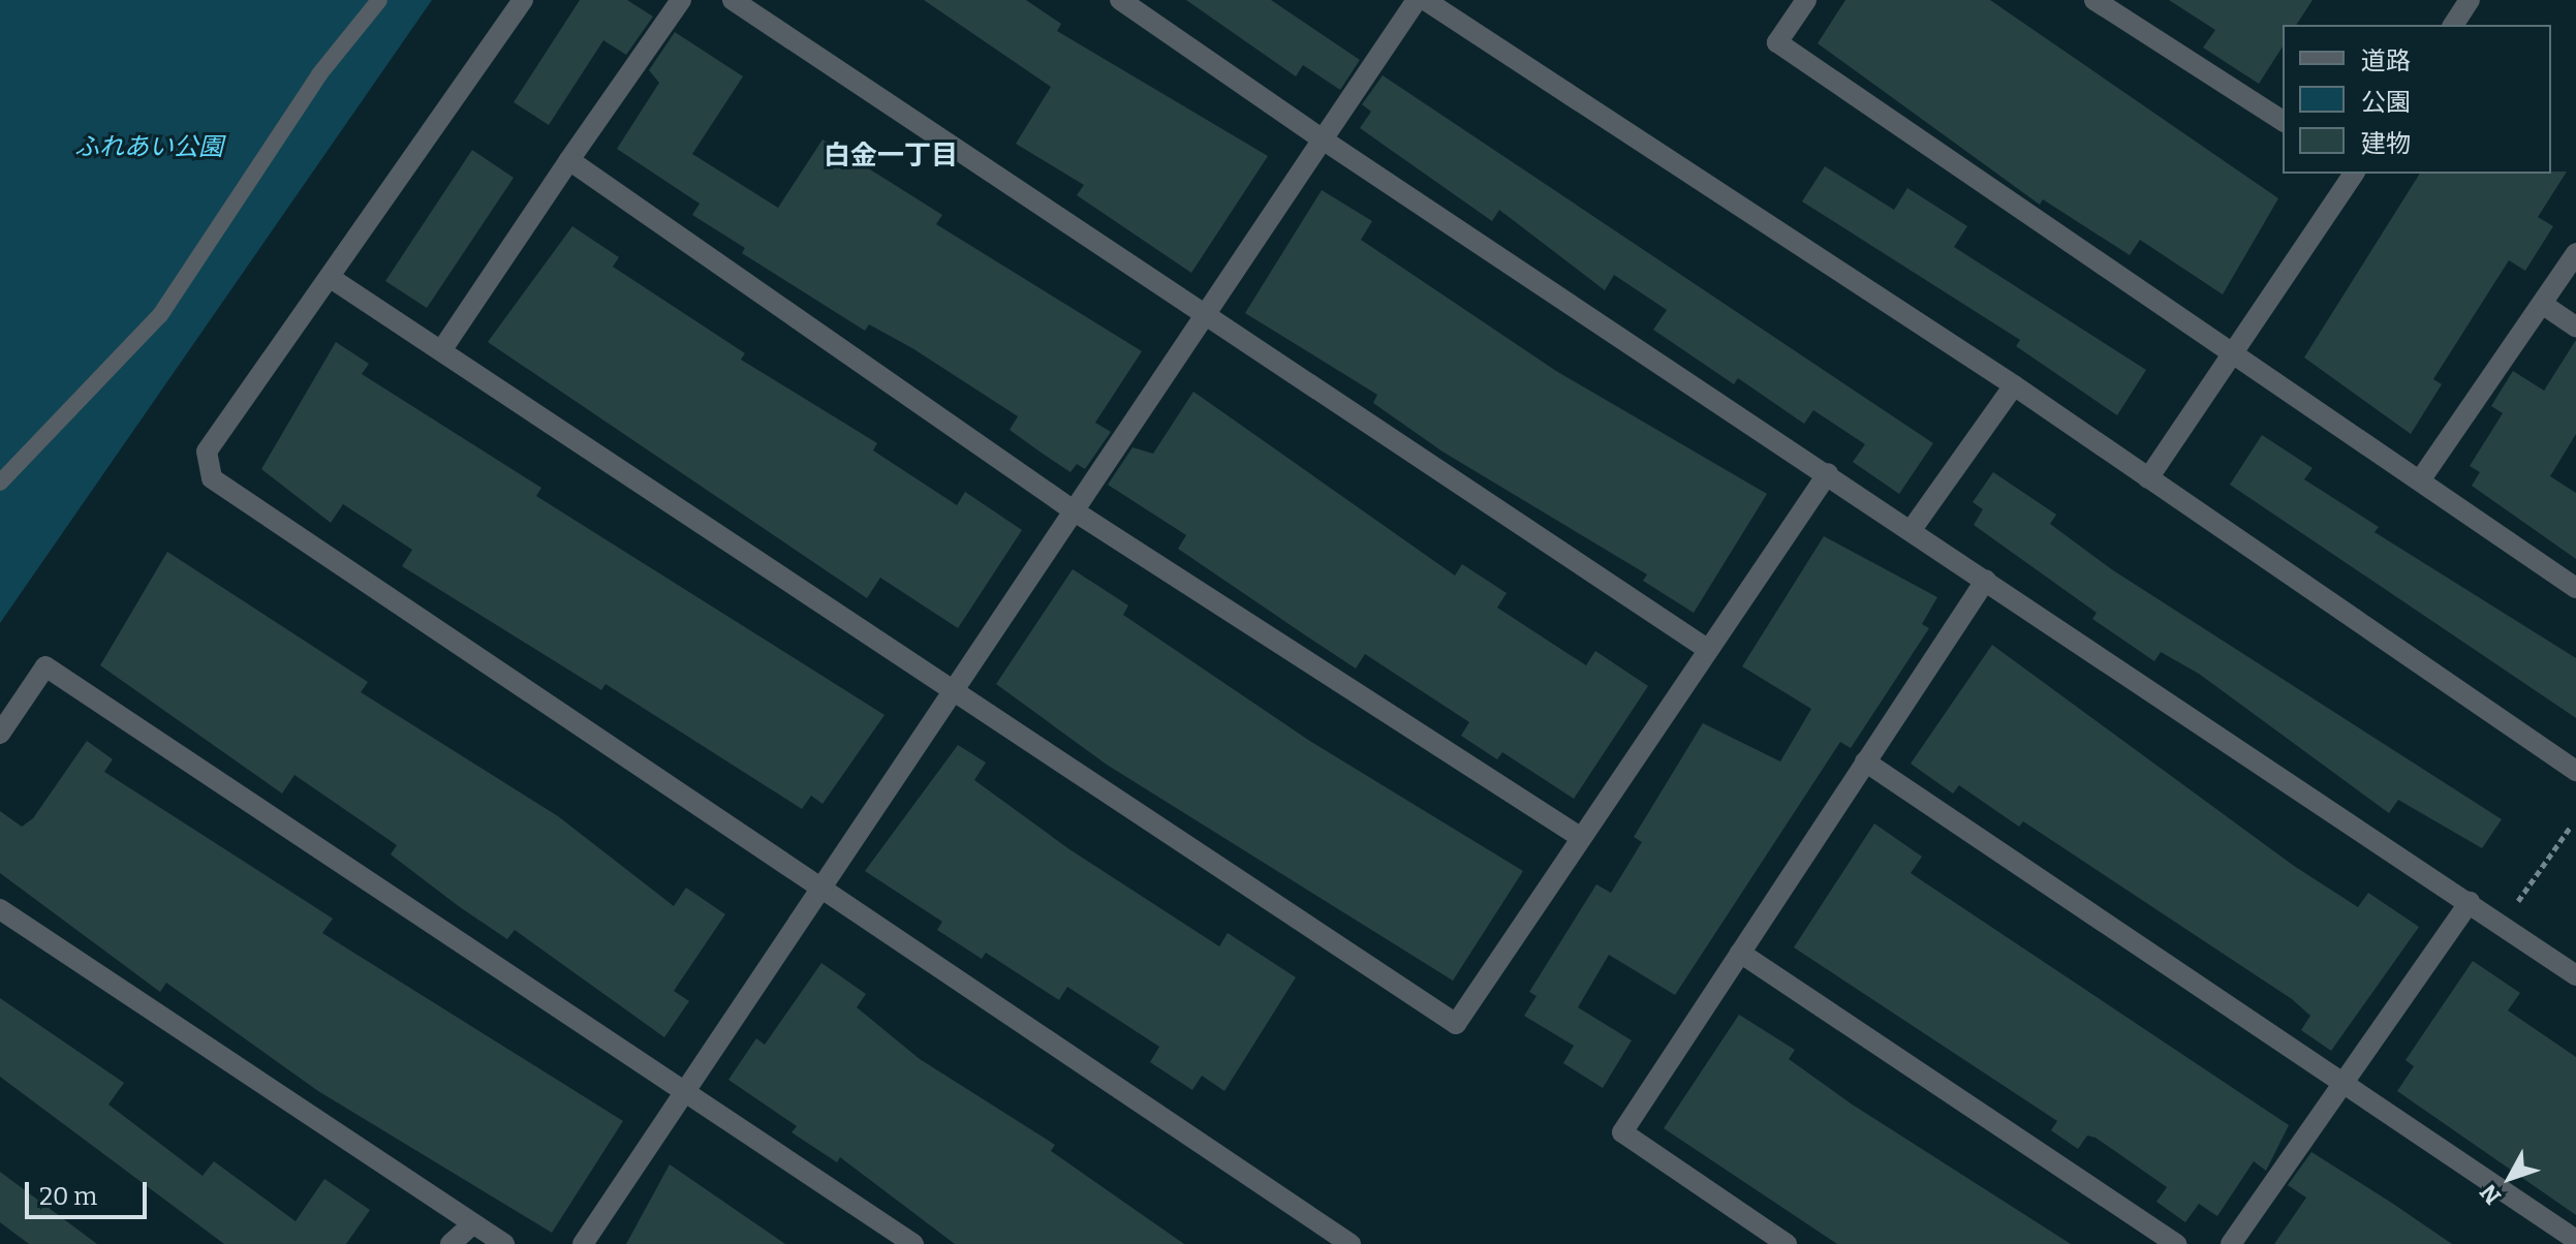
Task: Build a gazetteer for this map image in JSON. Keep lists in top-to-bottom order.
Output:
{
  "districts": ["白金一丁目"],
  "parks": ["ふれあい公園"],
  "legend": ["道路", "公園", "建物"],
  "scale_bar": "20 m",
  "north": "bottom left"
}
